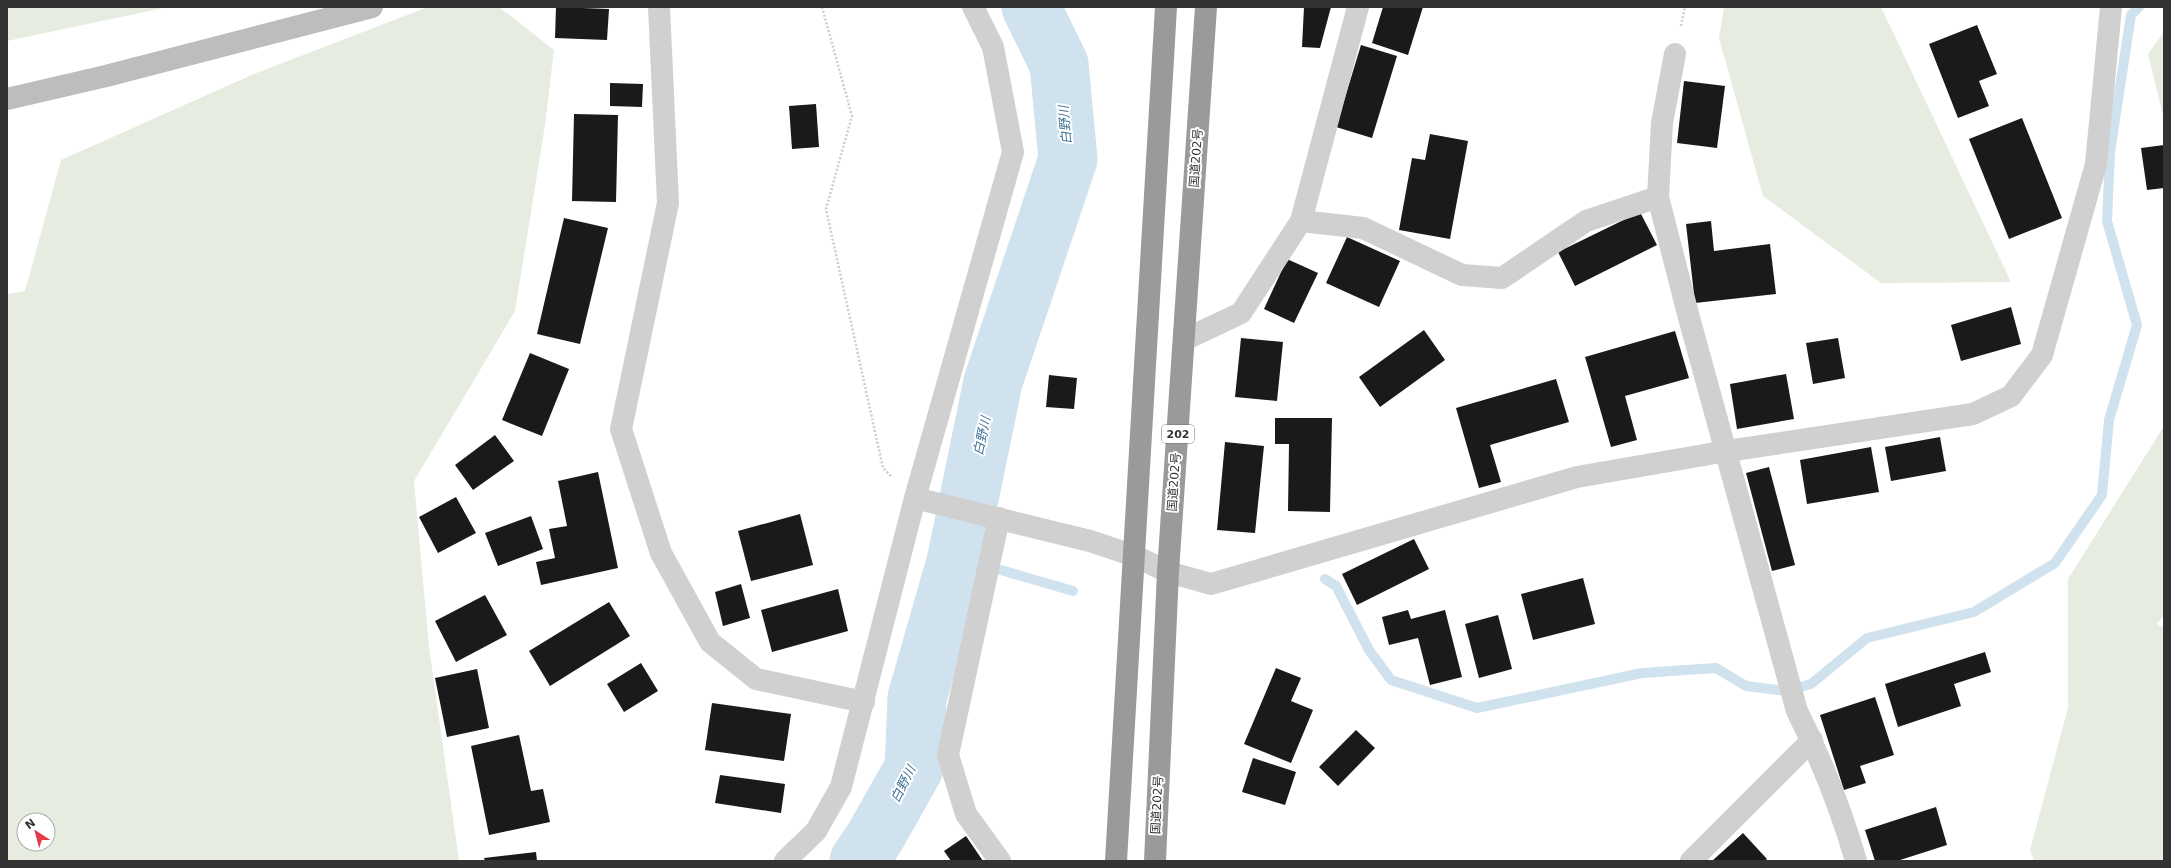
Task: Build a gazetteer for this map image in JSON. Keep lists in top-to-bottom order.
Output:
{
  "streets": {
    "highway": ["国道202号", "202"]
  },
  "water": ["白野川"],
  "north": "top left"
}
